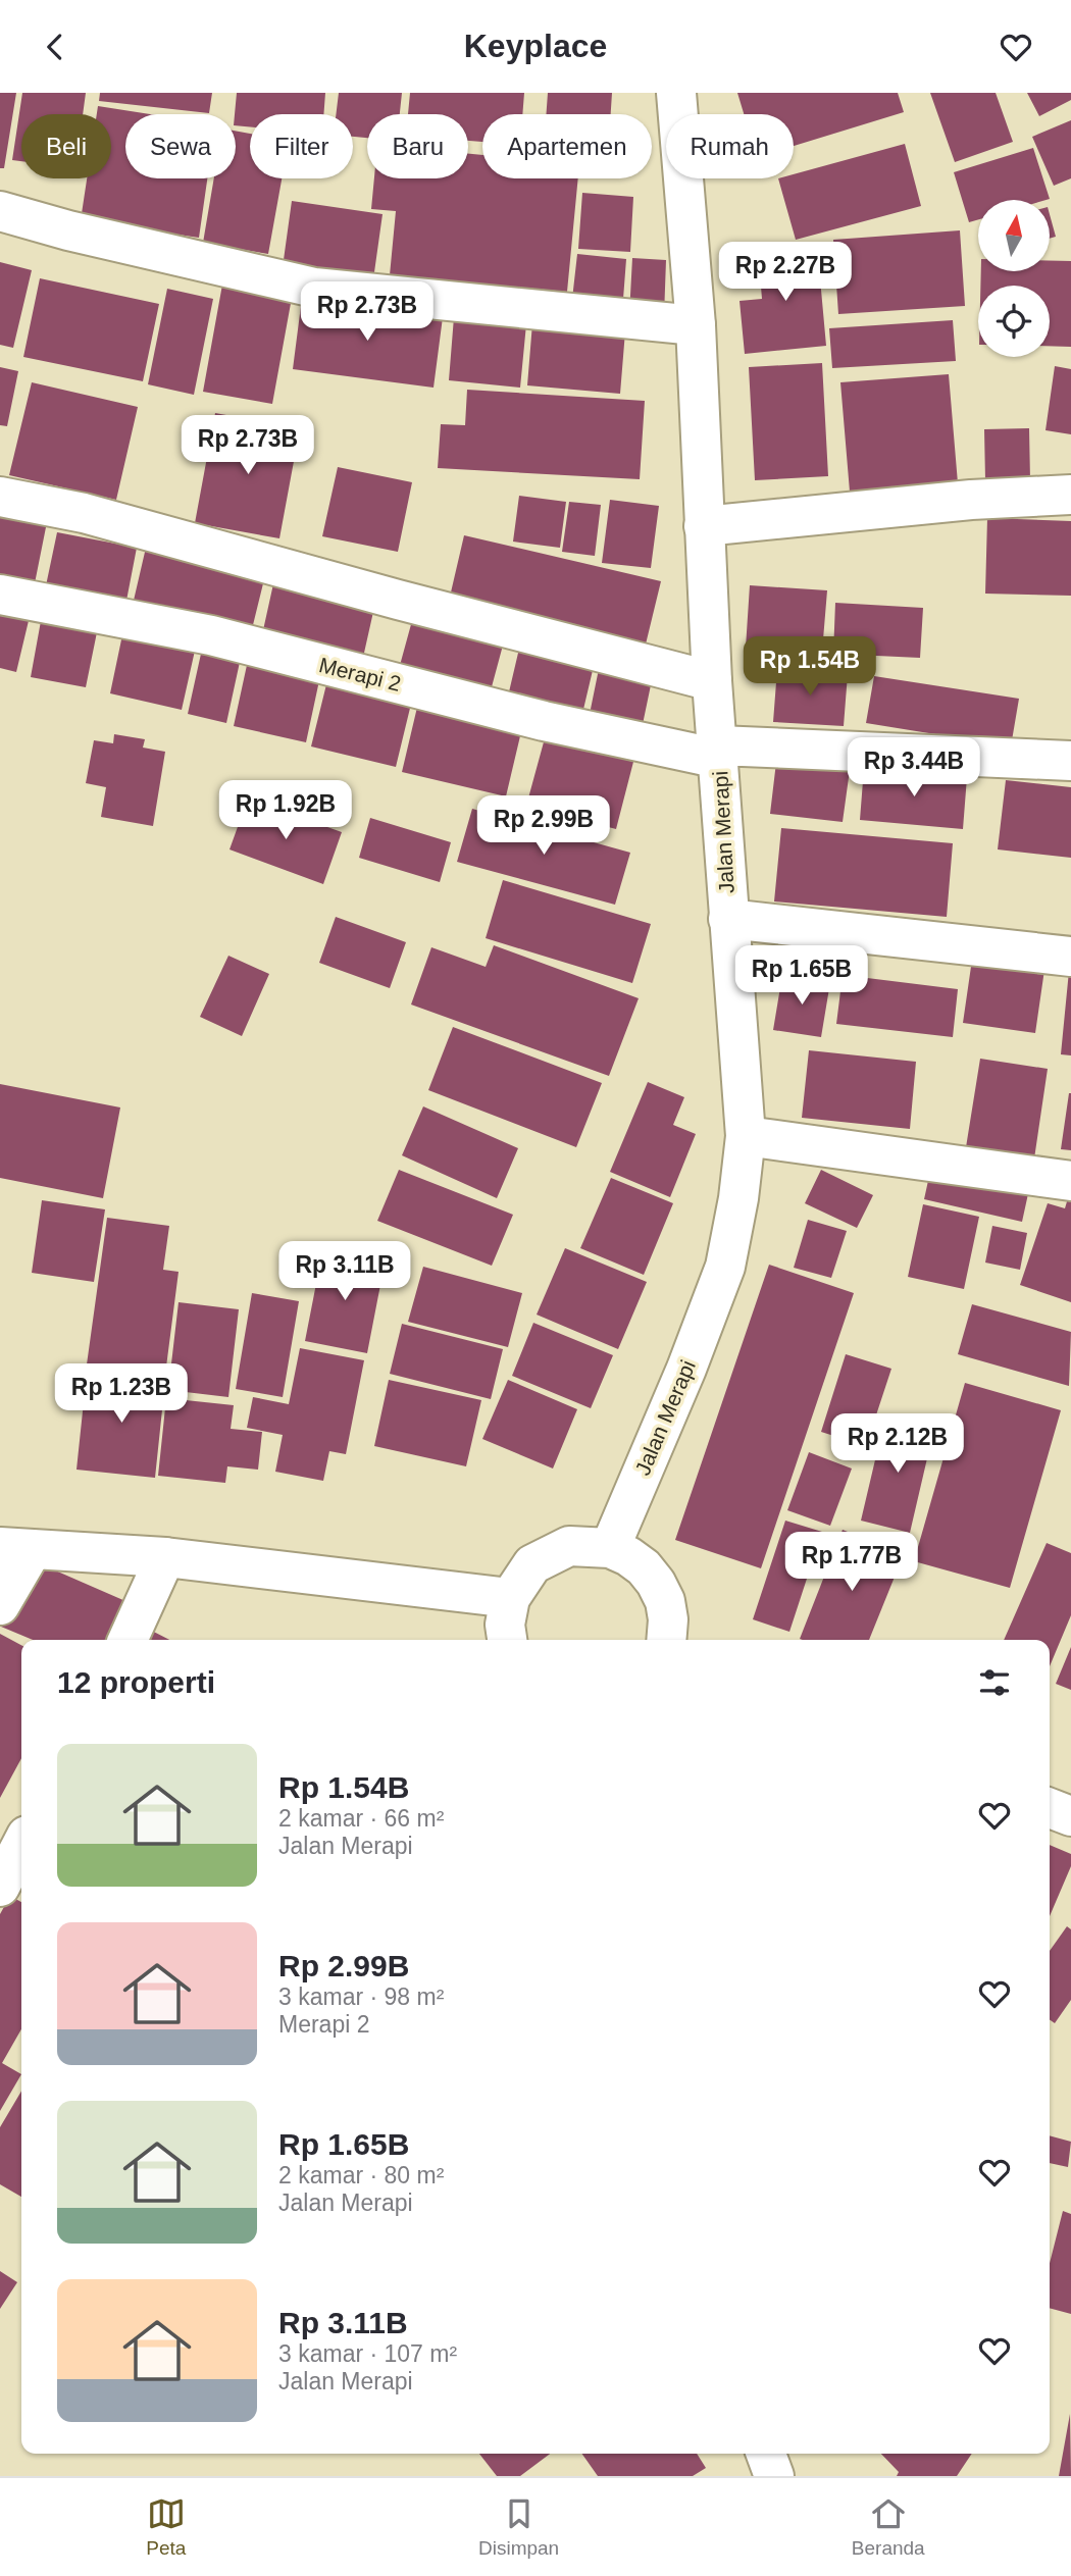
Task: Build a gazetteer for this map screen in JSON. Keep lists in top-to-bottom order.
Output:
{
  "streets": {
    "street": ["Merapi 2", "Jalan Merapi"]
  },
  "crossings": [
    ["Merapi 2", "Jalan Merapi"]
  ],
  "north": "top",
  "page": {
    "header": "Keyplace",
    "chip": [
      "Beli",
      "Sewa",
      "Filter",
      "Baru",
      "Apartemen",
      "Rumah"
    ],
    "price": [
      "Rp 2.27B",
      "Rp 2.73B",
      "Rp 2.73B",
      "Rp 1.54B",
      "Rp 3.44B",
      "Rp 1.92B",
      "Rp 2.99B",
      "Rp 1.65B",
      "Rp 3.11B",
      "Rp 1.23B",
      "Rp 2.12B",
      "Rp 1.77B"
    ],
    "heading": "12 properti",
    "list": [
      {
        "name": "Rp 1.54B",
        "note": "2 kamar · 66 m² · Jalan Merapi"
      },
      {
        "name": "Rp 2.99B",
        "note": "3 kamar · 98 m² · Merapi 2"
      },
      {
        "name": "Rp 1.65B",
        "note": "2 kamar · 80 m² · Jalan Merapi"
      },
      {
        "name": "Rp 3.11B",
        "note": "3 kamar · 107 m² · Jalan Merapi"
      }
    ],
    "tabs": ["Peta", "Disimpan", "Beranda"]
  }
}
